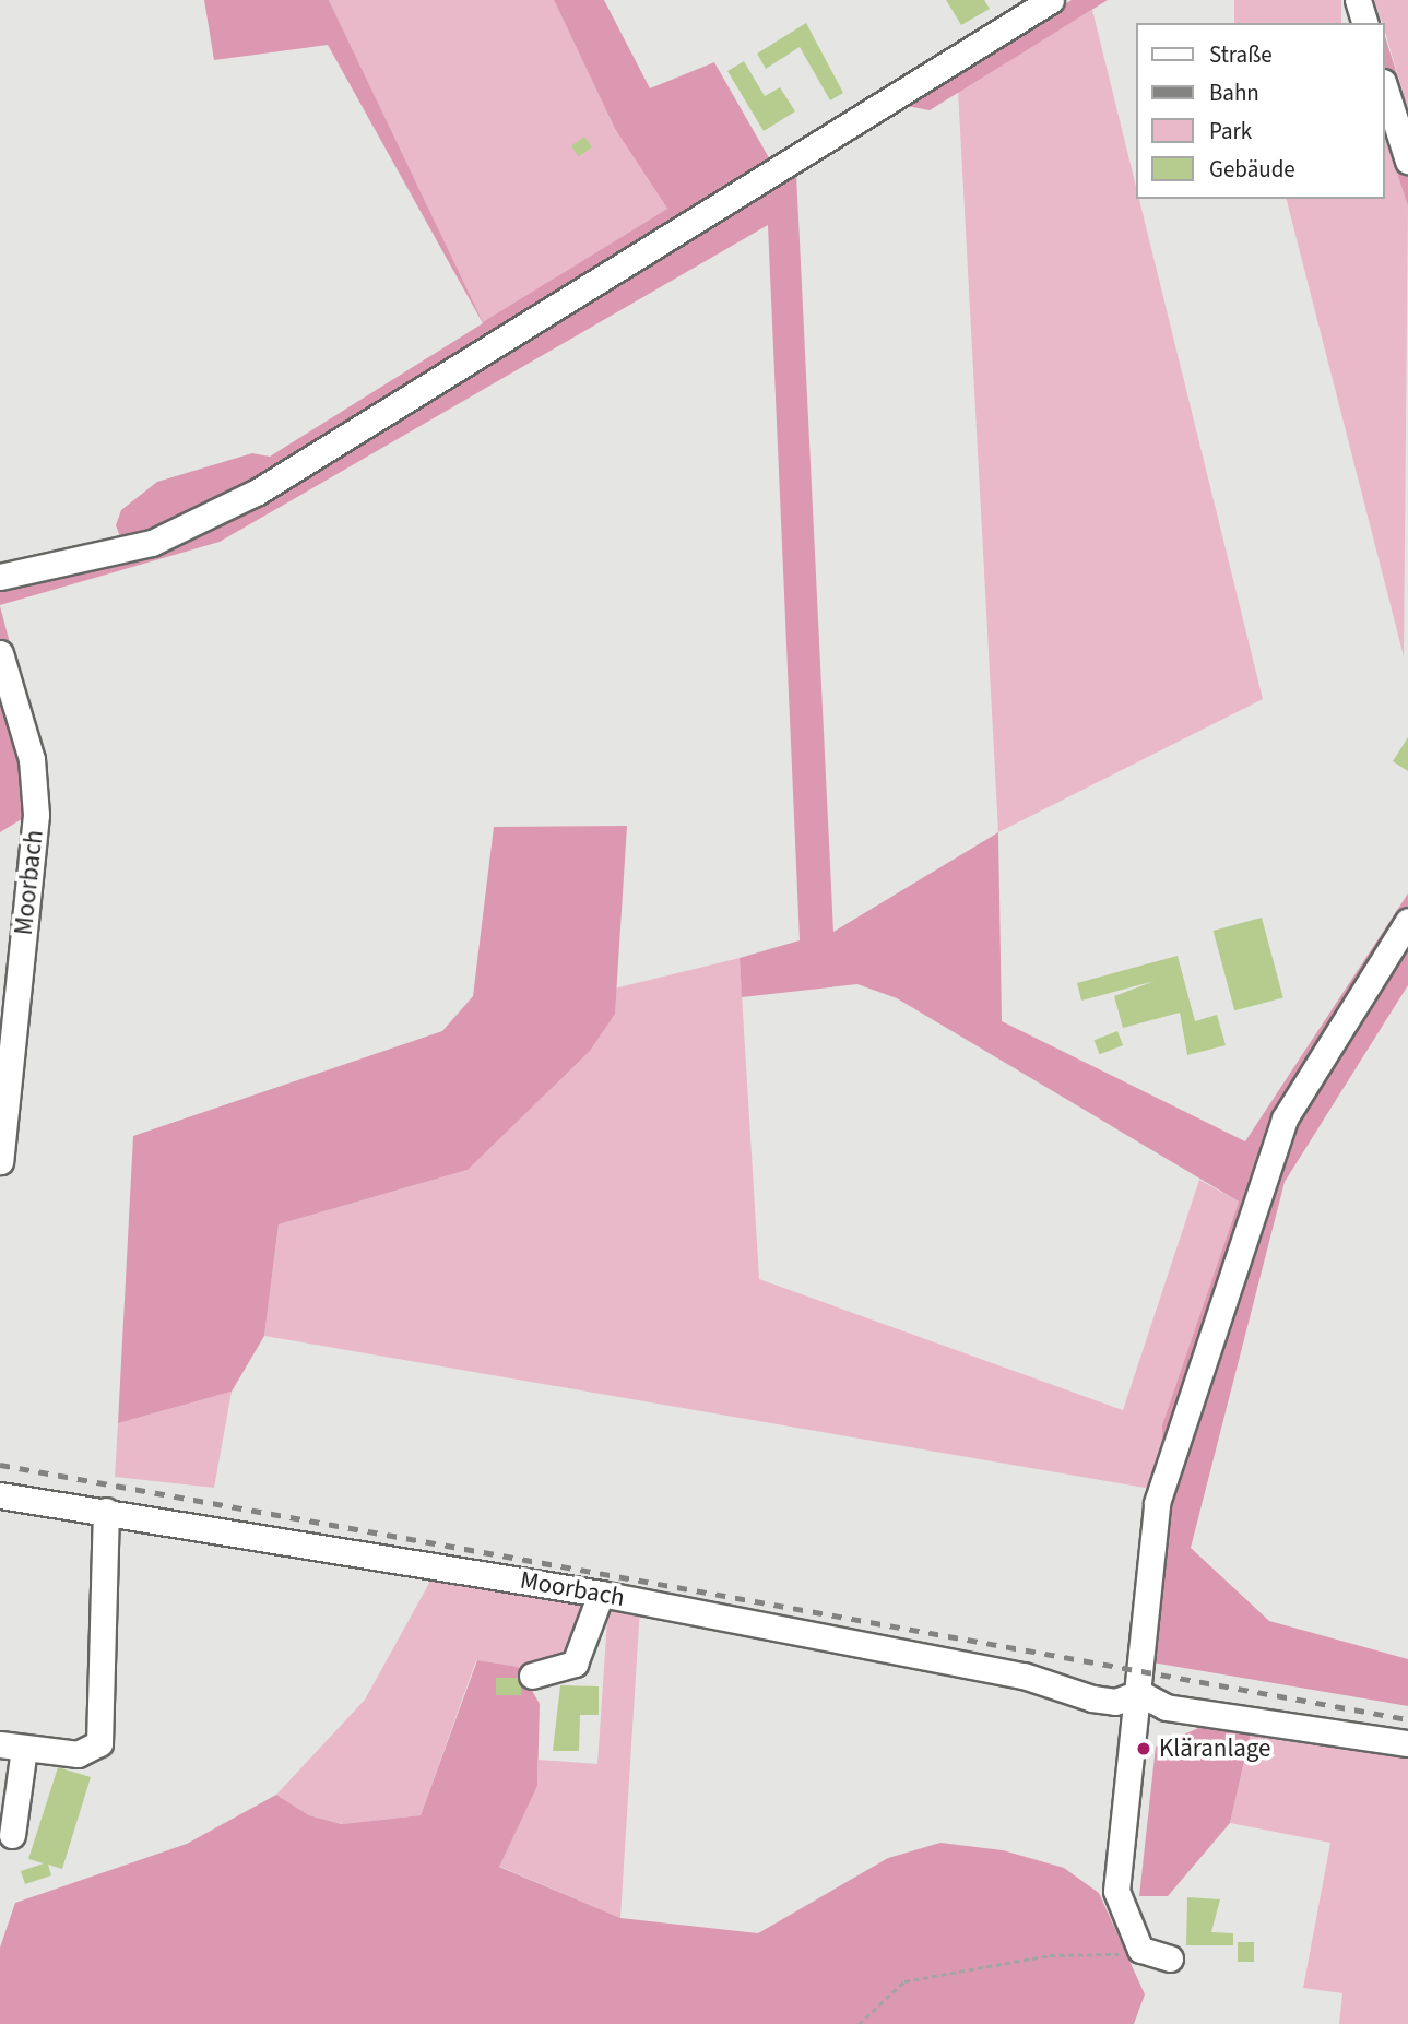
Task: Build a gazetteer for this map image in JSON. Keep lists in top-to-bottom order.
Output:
{
  "streets": {
    "street": ["Moorbach"]
  },
  "places": ["Kläranlage"],
  "legend": [
    "Straße",
    "Bahn",
    "Park",
    "Gebäude"
  ]
}
